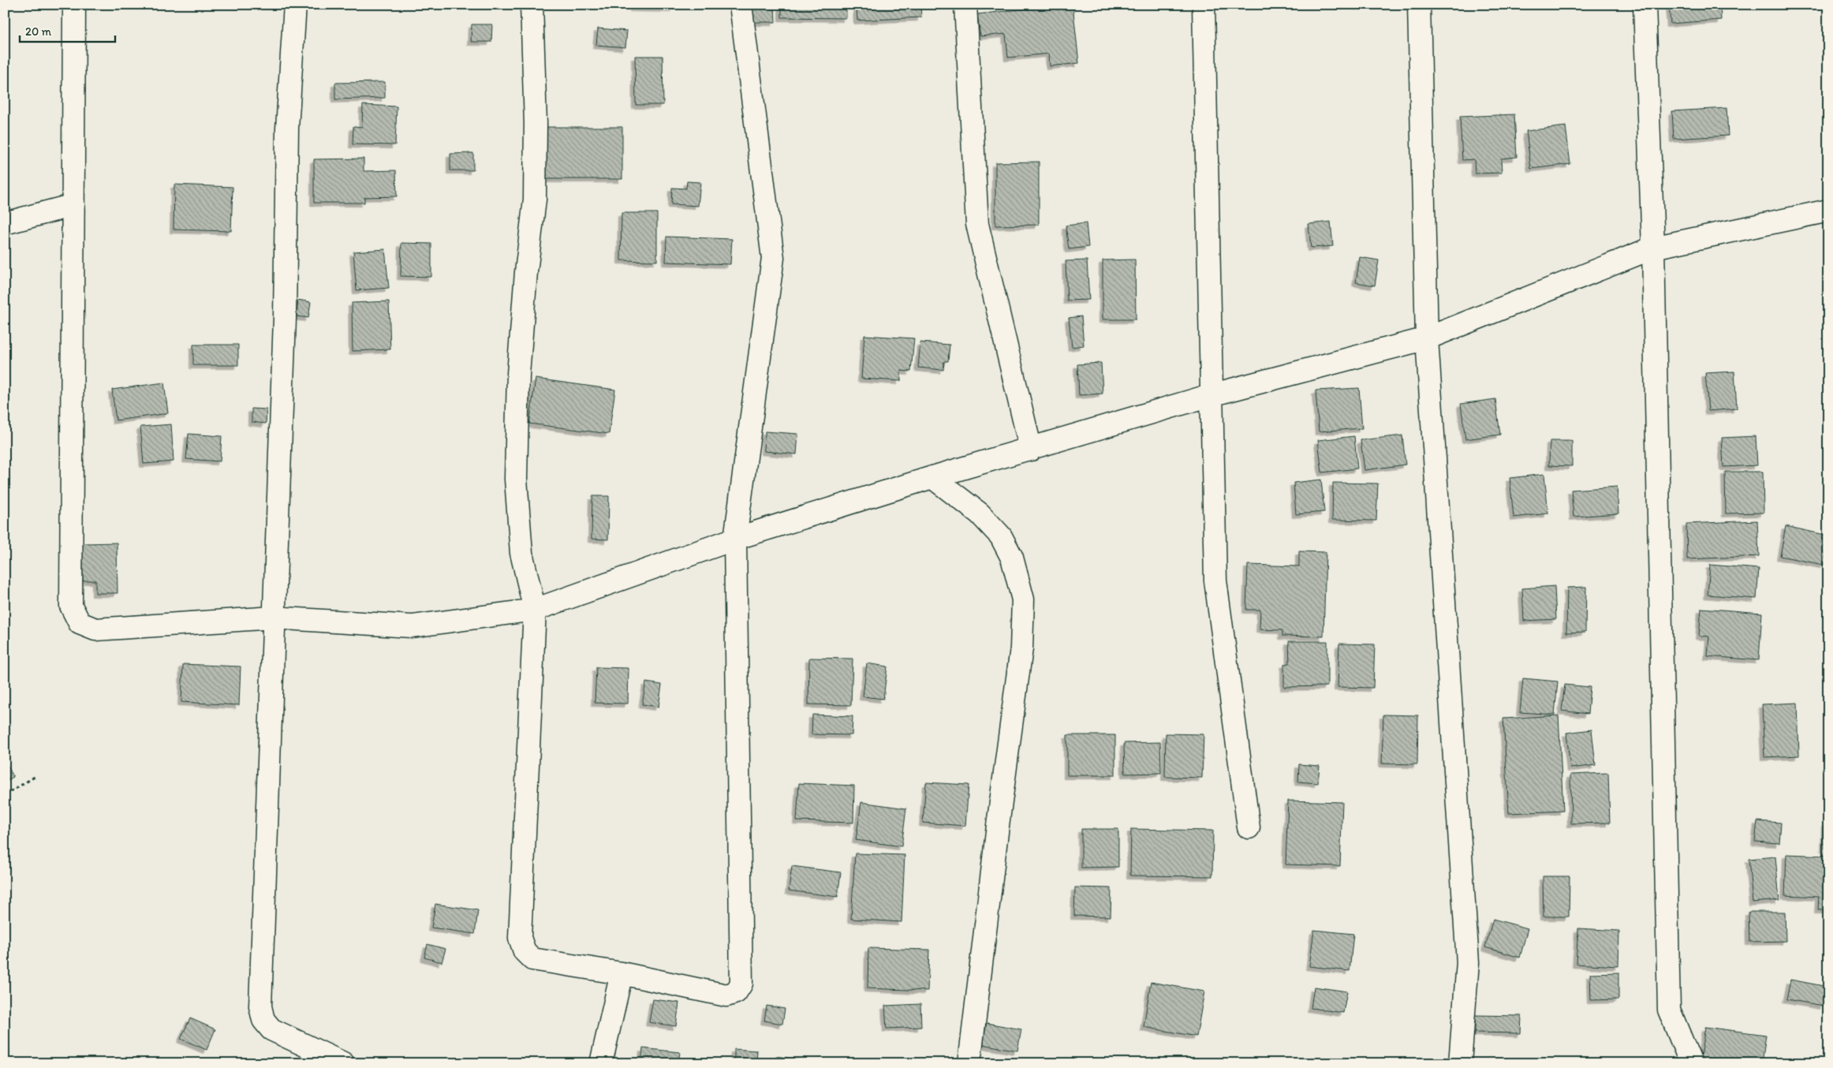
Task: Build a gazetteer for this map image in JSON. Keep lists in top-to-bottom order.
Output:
{
  "scale_bar": "20 m"
}
